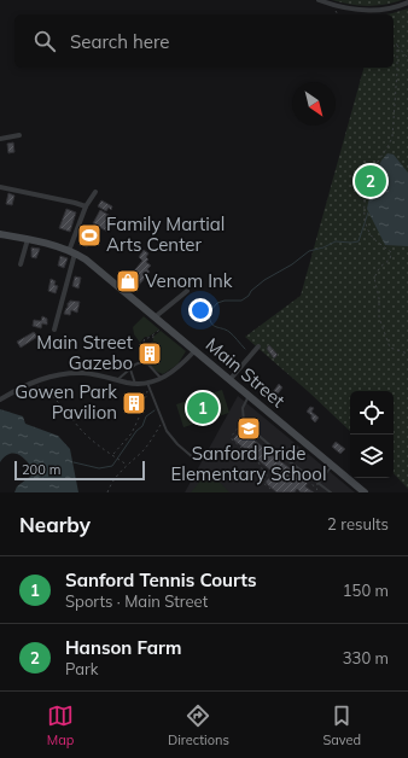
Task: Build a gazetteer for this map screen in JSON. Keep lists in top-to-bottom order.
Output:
{
  "streets": {
    "main road": ["Main Street"]
  },
  "places": {
    "sports": ["Family Martial Arts Center"],
    "shop": ["Venom Ink"],
    "building": ["Main Street Gazebo", "Gowen Park Pavilion"],
    "school or university": ["Sanford Pride Elementary School"]
  },
  "scale_bar": "200 m",
  "north": "bottom right",
  "page": {
    "search": "Search here",
    "pins": ["2", "1"],
    "scale": "200 m",
    "heading": ["Nearby", "2 results"],
    "list": [
      {
        "mark": "1",
        "name": "Sanford Tennis Courts",
        "note": "Sports · Main Street",
        "value": "150 m"
      },
      {
        "mark": "2",
        "name": "Hanson Farm",
        "note": "Park",
        "value": "330 m"
      }
    ],
    "nav": ["Map", "Directions", "Saved"]
  }
}
